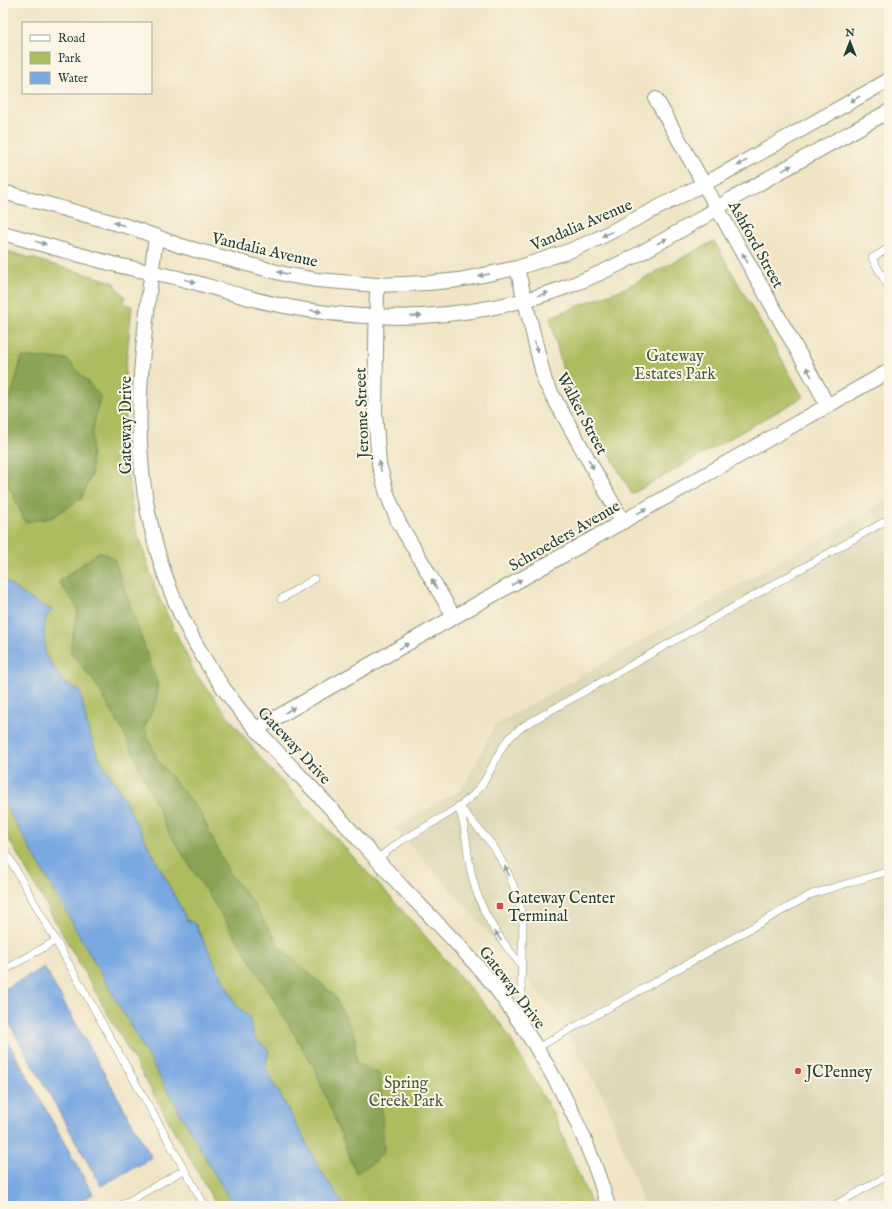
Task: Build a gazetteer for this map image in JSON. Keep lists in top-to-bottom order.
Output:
{
  "streets": {
    "street": [
      "Vandalia Avenue",
      "Ashford Street",
      "Jerome Street",
      "Walker Street",
      "Gateway Drive",
      "Schroeders Avenue"
    ]
  },
  "crossings": [
    ["Vandalia Avenue", "Ashford Street"],
    ["Vandalia Avenue", "Jerome Street"],
    ["Vandalia Avenue", "Walker Street"],
    ["Vandalia Avenue", "Gateway Drive"],
    ["Ashford Street", "Schroeders Avenue"],
    ["Jerome Street", "Schroeders Avenue"],
    ["Walker Street", "Schroeders Avenue"],
    ["Gateway Drive", "Schroeders Avenue"]
  ],
  "one_way": [
    "Ashford Street",
    "Jerome Street",
    "Walker Street",
    "Schroeders Avenue"
  ],
  "parks": ["Gateway Estates Park", "Spring Creek Park"],
  "places": {
    "transit": ["Gateway Center Terminal"],
    "other": ["JCPenney"]
  },
  "legend": ["Road", "Park", "Water"],
  "north": "top"
}
